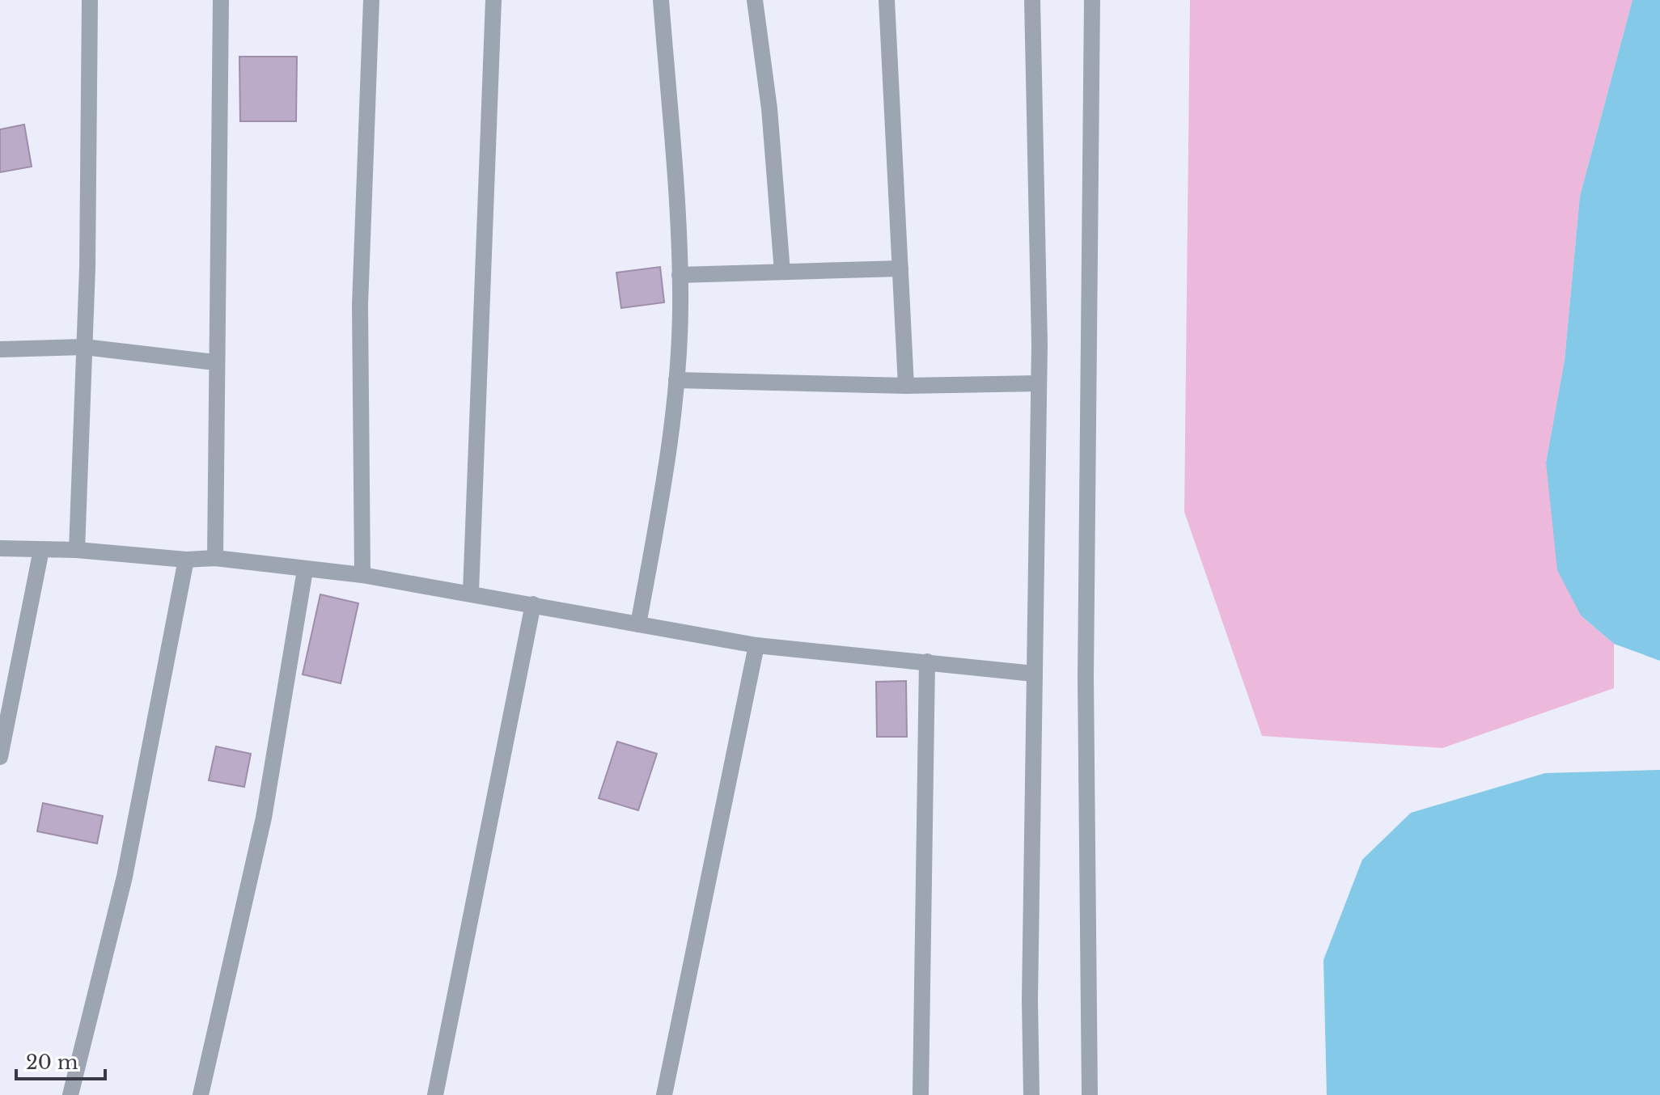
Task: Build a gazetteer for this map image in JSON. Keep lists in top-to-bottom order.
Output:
{
  "scale_bar": "20 m"
}
